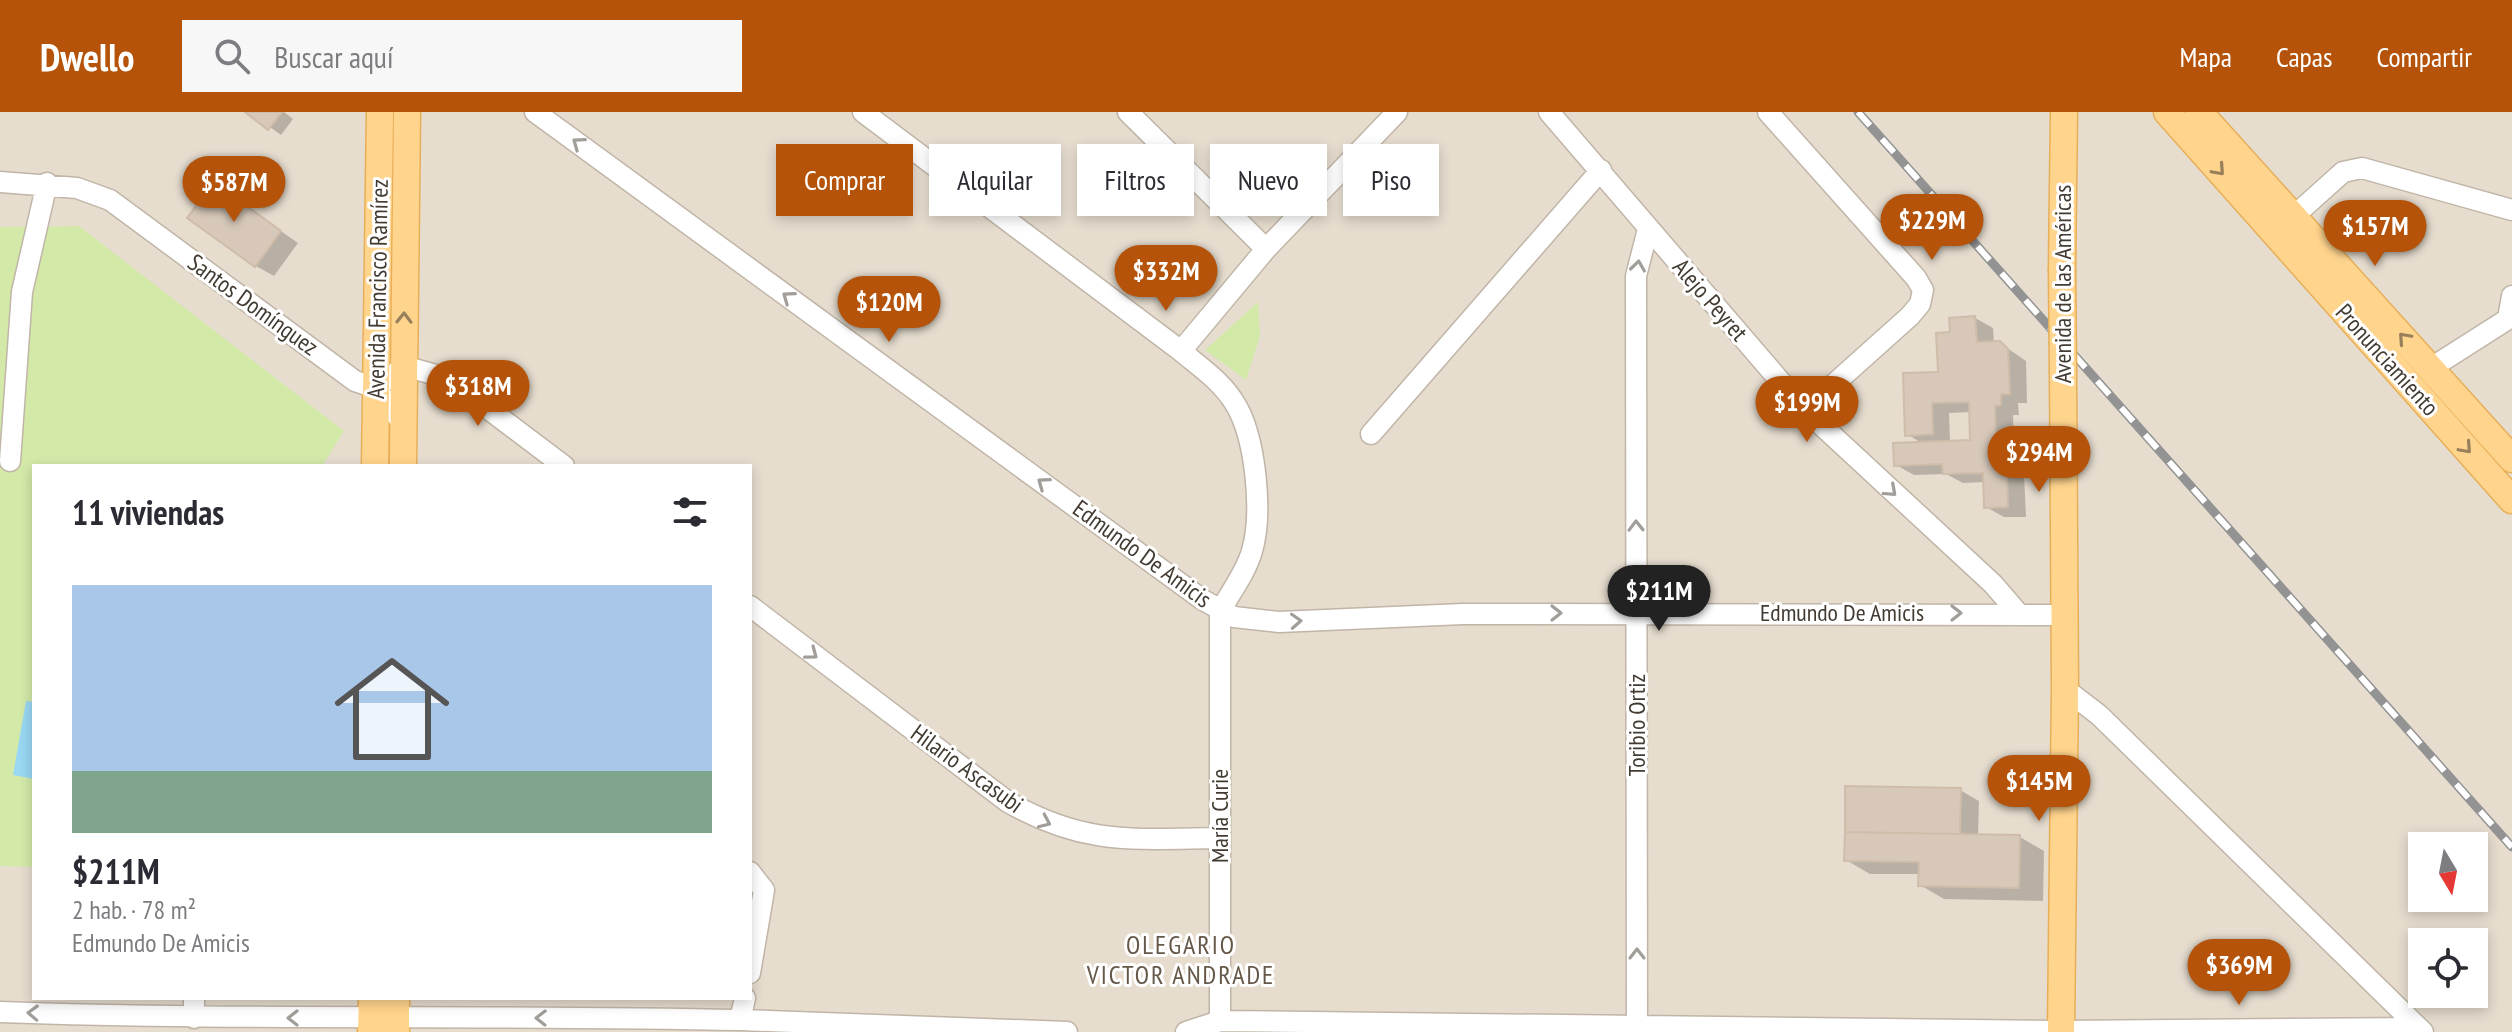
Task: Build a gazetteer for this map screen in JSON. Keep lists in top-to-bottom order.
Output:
{
  "streets": {
    "main road": ["Avenida de las Américas", "Avenida Francisco Ramírez", "Pronunciamiento"],
    "street": [
      "Alejo Peyret",
      "Santos Domínguez",
      "Edmundo De Amicis",
      "Toribio Ortiz",
      "Hilario Ascasubi",
      "María Curie"
    ]
  },
  "crossings": [
    ["Avenida de las Américas", "Edmundo De Amicis"],
    ["Avenida Francisco Ramírez", "Santos Domínguez"],
    ["Alejo Peyret", "Edmundo De Amicis"],
    ["Alejo Peyret", "Toribio Ortiz"],
    ["Edmundo De Amicis", "Toribio Ortiz"],
    ["Edmundo De Amicis", "María Curie"],
    ["Hilario Ascasubi", "María Curie"]
  ],
  "one_way": ["Alejo Peyret", "Toribio Ortiz", "Hilario Ascasubi"],
  "districts": ["OLEGARIO VICTOR ANDRADE"],
  "north": "bottom",
  "page": {
    "header": "Dwello",
    "search": "Buscar aquí",
    "nav": ["Mapa", "Capas", "Compartir"],
    "chip": [
      "Comprar",
      "Alquilar",
      "Filtros",
      "Nuevo",
      "Piso"
    ],
    "price": [
      "$587M",
      "$229M",
      "$157M",
      "$332M",
      "$120M",
      "$318M",
      "$199M",
      "$294M",
      "$211M",
      "$145M",
      "$369M"
    ],
    "heading": "11 viviendas",
    "list": [
      {
        "name": "$211M",
        "note": "2 hab. · 78 m² · Edmundo De Amicis"
      }
    ]
  }
}
